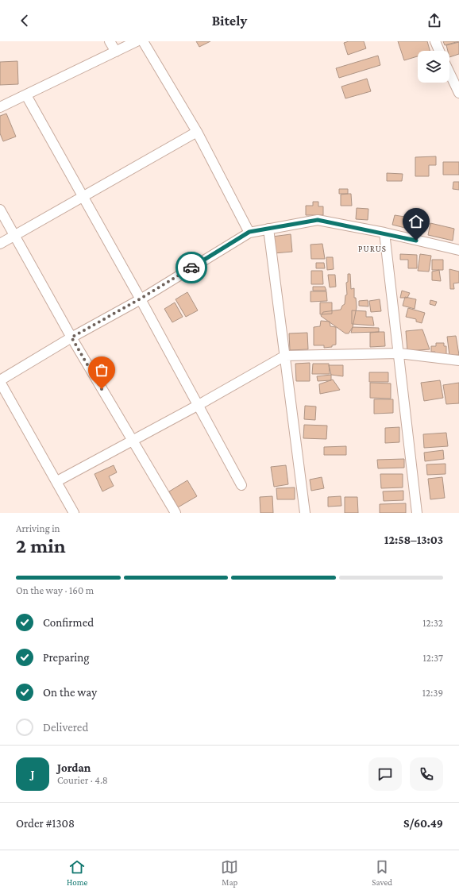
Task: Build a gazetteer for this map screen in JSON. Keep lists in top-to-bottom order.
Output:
{
  "districts": ["PURUS"],
  "page": {
    "header": "Bitely",
    "heading": ["2 min", "Arriving in", "12:58–13:03"],
    "panel": [
      "Jordan",
      "Courier · 4.8",
      "Order #1308",
      "S/60.49"
    ],
    "bar": "On the way · 160 m",
    "list": [
      ["Confirmed", "12:32"],
      ["Preparing", "12:37"],
      ["On the way", "12:39"],
      "Delivered"
    ],
    "round": "J",
    "tabs": ["Home", "Map", "Saved"]
  }
}
